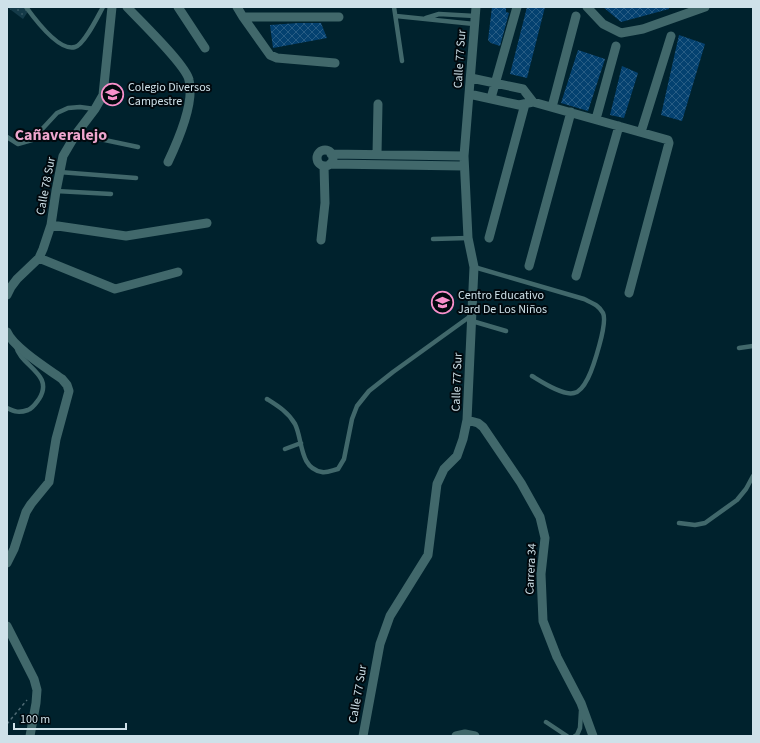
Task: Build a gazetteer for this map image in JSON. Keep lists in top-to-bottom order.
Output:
{
  "streets": {
    "street": ["Calle 77 Sur", "Calle 78 Sur", "Carrera 34"]
  },
  "crossings": [
    ["Calle 77 Sur", "Carrera 34"]
  ],
  "districts": ["Cañaveralejo"],
  "places": {
    "school or university": ["Colegio Diversos Campestre", "Centro Educativo Jard De Los Niños"]
  },
  "scale_bar": "100 m"
}
